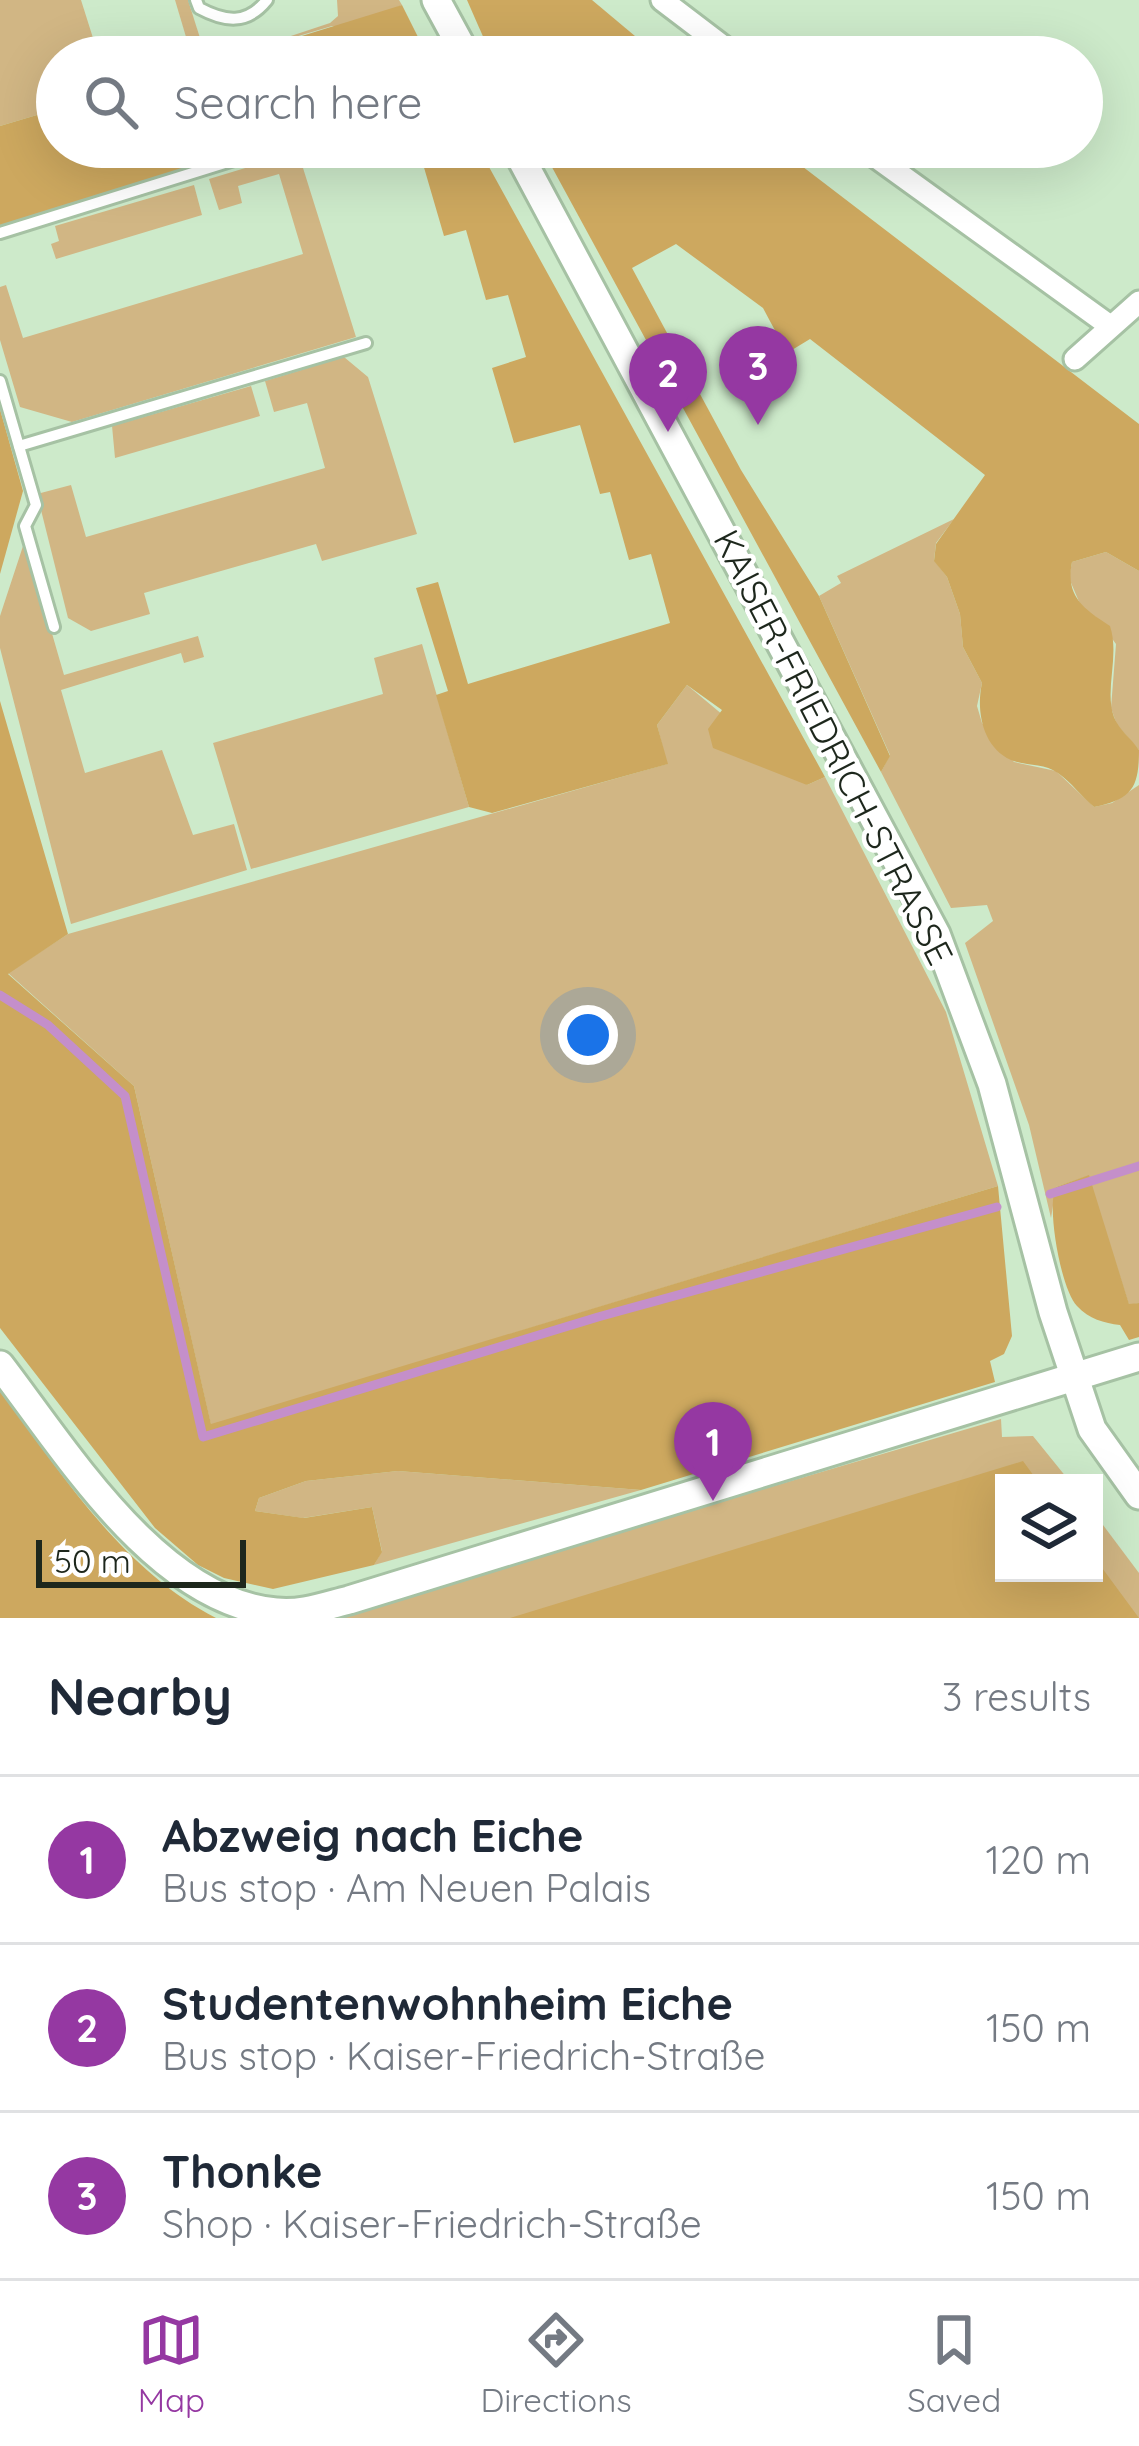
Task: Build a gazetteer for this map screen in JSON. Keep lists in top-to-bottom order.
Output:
{
  "streets": {
    "street": ["KAISER-FRIEDRICH-STRASSE"]
  },
  "scale_bar": "50 m",
  "page": {
    "search": "Search here",
    "pins": ["3", "2", "1"],
    "scale": "50 m",
    "heading": ["Nearby", "3 results"],
    "list": [
      {
        "mark": "1",
        "name": "Abzweig nach Eiche",
        "note": "Bus stop · Am Neuen Palais",
        "value": "120 m"
      },
      {
        "mark": "2",
        "name": "Studentenwohnheim Eiche",
        "note": "Bus stop · Kaiser-Friedrich-Straße",
        "value": "150 m"
      },
      {
        "mark": "3",
        "name": "Thonke",
        "note": "Shop · Kaiser-Friedrich-Straße",
        "value": "150 m"
      }
    ],
    "nav": ["Map", "Directions", "Saved"]
  }
}
